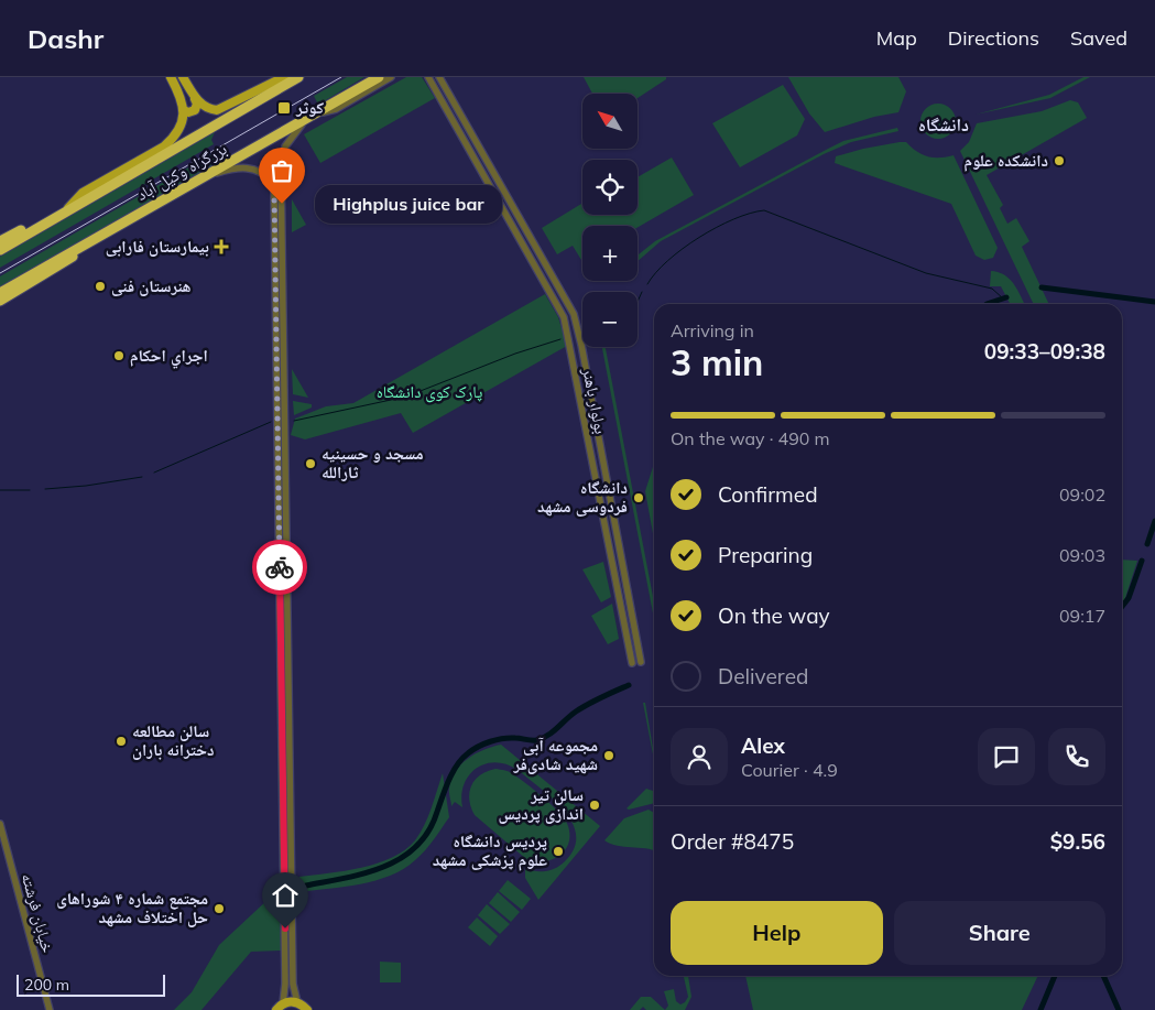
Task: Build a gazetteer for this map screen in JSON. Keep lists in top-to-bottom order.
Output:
{
  "streets": {
    "highway": ["بزرگراه وکیل آباد"],
    "street": ["بولوار باهنر", "خیابان فرشته"]
  },
  "districts": ["دانشگاه"],
  "parks": ["پارک کوی دانشگاه"],
  "places": {
    "transit": ["کوثر"],
    "other": [
      "دانشکده علوم",
      "Highplus juice bar",
      "هنرستان فنی",
      "اجراي احكام",
      "مسجد و حسینیه ثارالله",
      "دانشگاه فردوسی مشهد",
      "سالن مطالعه دخترانه باران",
      "مجموعه آبی شهید شادی‌فر",
      "سالن تیر اندازی پردیس",
      "پردیس دانشگاه علوم پزشکی مشهد",
      "مجتمع شماره ۴ شوراهای حل اختلاف مشهد"
    ],
    "health": ["بیمارستان فارابی"]
  },
  "scale_bar": "200 m",
  "north": "top left",
  "page": {
    "header": "Dashr",
    "nav": ["Map", "Directions", "Saved"],
    "map_buttons": ["+", "−"],
    "bubble": "Highplus juice bar",
    "heading": ["3 min", "Arriving in", "09:33–09:38"],
    "panel": [
      "Alex",
      "Courier · 4.9",
      "Order #8475",
      "$9.56"
    ],
    "bar": "On the way · 490 m",
    "list": [
      ["Confirmed", "09:02"],
      ["Preparing", "09:03"],
      ["On the way", "09:17"],
      "Delivered"
    ],
    "buttons": ["Help", "Share"],
    "scale": "200 m"
  }
}
